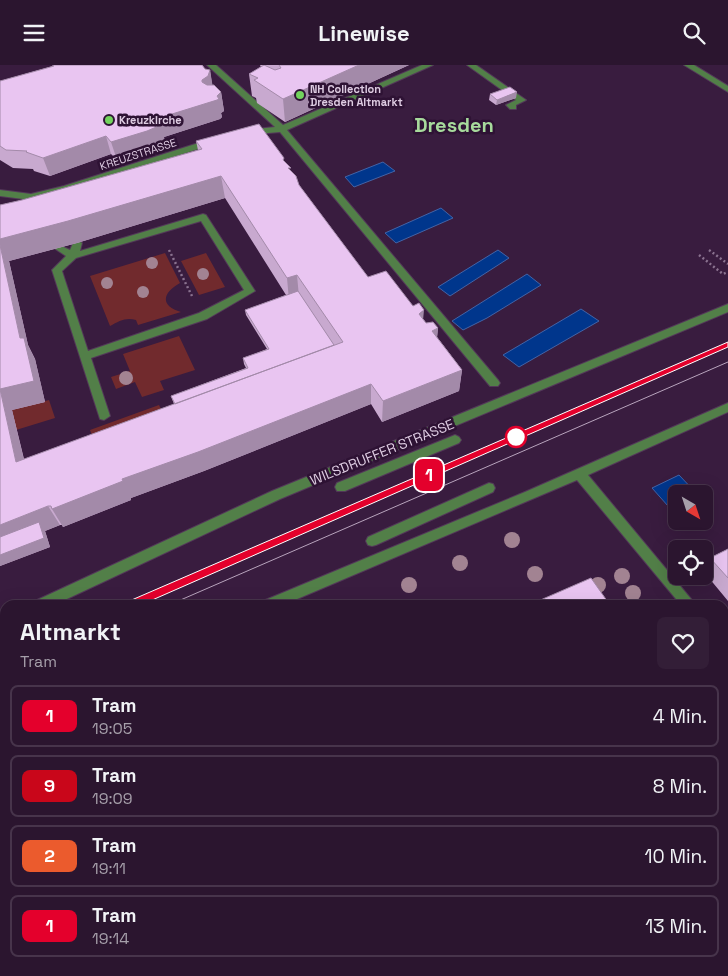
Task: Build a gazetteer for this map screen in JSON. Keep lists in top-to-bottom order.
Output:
{
  "streets": {
    "street": ["KREUZSTRASSE", "WILSDRUFFER STRASSE"]
  },
  "districts": ["Dresden"],
  "places": ["NH Collection Dresden Altmarkt", "Kreuzkirche"],
  "lines": ["tram line 1"],
  "north": "bottom right",
  "page": {
    "header": "Linewise",
    "on_map": "1",
    "heading": ["Altmarkt", "Tram"],
    "list": [
      {
        "mark": "1",
        "name": "Tram",
        "note": "19:05",
        "value": "4 Min."
      },
      {
        "mark": "9",
        "name": "Tram",
        "note": "19:09",
        "value": "8 Min."
      },
      {
        "mark": "2",
        "name": "Tram",
        "note": "19:11",
        "value": "10 Min."
      },
      {
        "mark": "1",
        "name": "Tram",
        "note": "19:14",
        "value": "13 Min."
      }
    ]
  }
}
